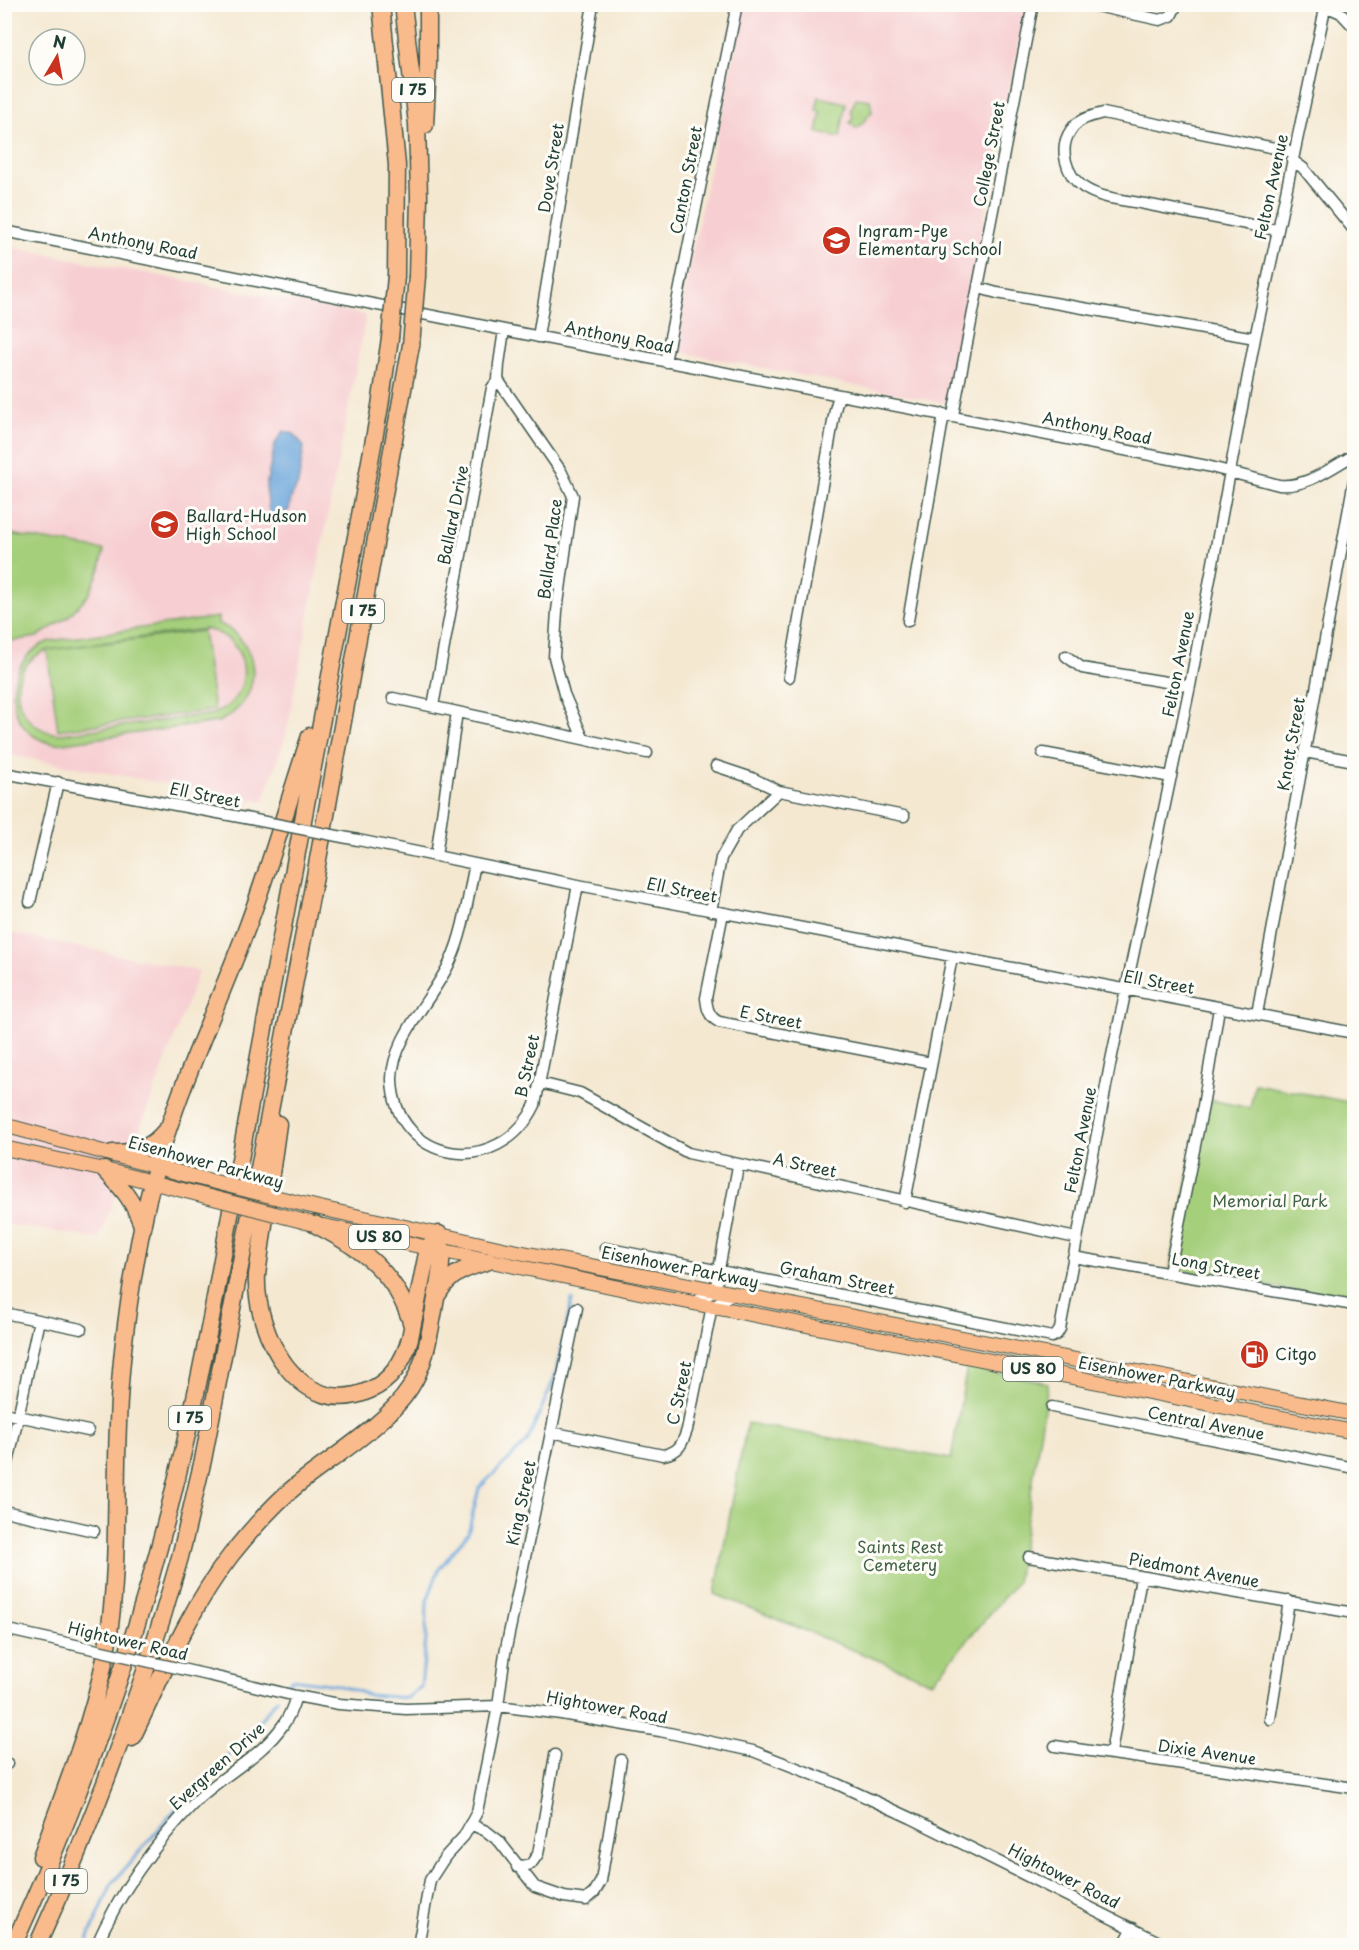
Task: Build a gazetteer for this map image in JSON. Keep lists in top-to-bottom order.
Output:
{
  "streets": {
    "highway": ["I 75"],
    "main road": ["Eisenhower Parkway", "US 80"],
    "street": [
      "College Street",
      "Dove Street",
      "Canton Street",
      "Felton Avenue",
      "Anthony Road",
      "Ballard Drive",
      "Ballard Place",
      "Knott Street",
      "Ell Street",
      "E Street",
      "B Street",
      "A Street",
      "Long Street",
      "Graham Street",
      "C Street",
      "Central Avenue",
      "King Street",
      "Piedmont Avenue",
      "Hightower Road",
      "Dixie Avenue",
      "Evergreen Drive"
    ]
  },
  "crossings": [
    ["College Street", "Anthony Road"],
    ["Dove Street", "Anthony Road"],
    ["Canton Street", "Anthony Road"],
    ["Felton Avenue", "Anthony Road"],
    ["Felton Avenue", "Ell Street"],
    ["Felton Avenue", "A Street"],
    ["Felton Avenue", "Long Street"],
    ["Felton Avenue", "Graham Street"],
    ["Anthony Road", "Ballard Drive"],
    ["Ballard Drive", "Ballard Place"],
    ["Knott Street", "Ell Street"],
    ["Ell Street", "E Street"],
    ["Ell Street", "B Street"],
    ["B Street", "A Street"],
    ["Eisenhower Parkway", "C Street"],
    ["C Street", "King Street"],
    ["King Street", "Hightower Road"],
    ["Hightower Road", "Evergreen Drive"]
  ],
  "parks": ["Memorial Park", "Saints Rest Cemetery"],
  "places": {
    "school or university": ["Ingram-Pye Elementary School", "Ballard-Hudson High School"],
    "fuel station": ["Citgo"]
  },
  "north": "top"
}
